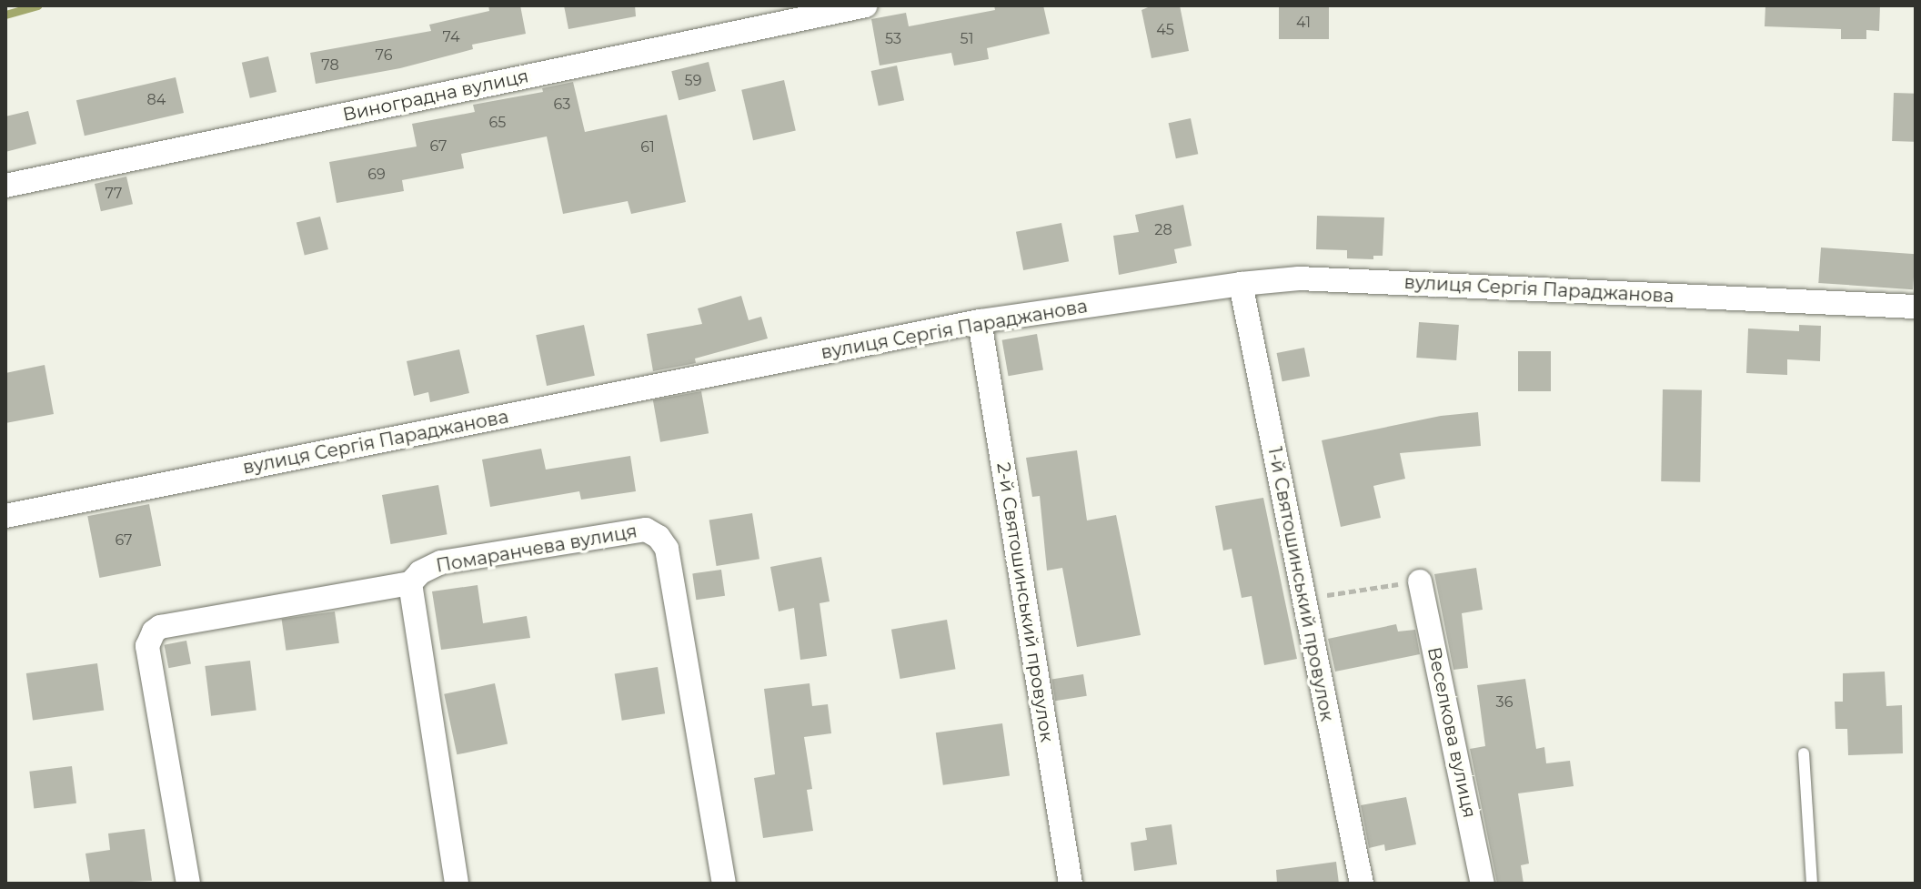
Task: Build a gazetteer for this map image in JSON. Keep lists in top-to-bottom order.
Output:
{
  "streets": {
    "street": [
      "Виноградна вулиця",
      "вулиця Сергія Параджанова",
      "Помаранчева вулиця",
      "1-й Святошинський провулок",
      "2-й Святошинський провулок",
      "Веселкова вулиця"
    ]
  },
  "crossings": [
    ["вулиця Сергія Параджанова", "1-й Святошинський провулок"],
    ["вулиця Сергія Параджанова", "2-й Святошинський провулок"]
  ],
  "house_numbers": [
    "41",
    "45",
    "74",
    "53",
    "51",
    "76",
    "78",
    "59",
    "84",
    "63",
    "65",
    "67",
    "61",
    "69",
    "77",
    "28",
    "67",
    "36"
  ]
}
